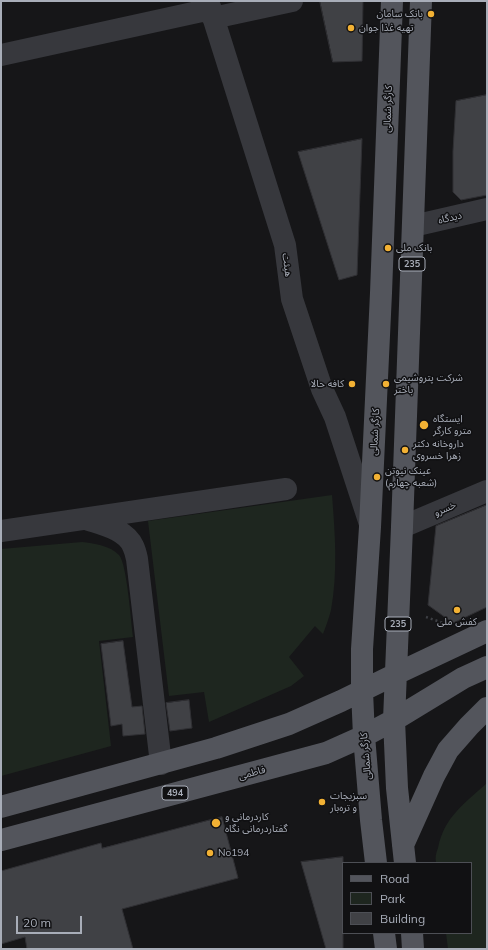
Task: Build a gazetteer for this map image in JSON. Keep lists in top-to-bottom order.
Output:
{
  "streets": {
    "main road": [
      "کارگر شمالی",
      "235",
      "فاطمی",
      "494"
    ],
    "street": ["دیدگاه", "هیئت", "خسرو"]
  },
  "crossings": [
    ["کارگر شمالی", "هیئت"],
    ["کارگر شمالی", "فاطمی"],
    ["دیدگاه", "235"],
    ["235", "خسرو"],
    ["235", "فاطمی"]
  ],
  "places": [
    "بانک سامان",
    "تهیه غذا جوان",
    "بانک ملی",
    "کافه حالا",
    "شرکت پتروشیمی باختر",
    "ایستگاه مترو کارگر",
    "داروخانه دکتر زهرا خسروی",
    "عینک نیوتن (شعبه چهارم)",
    "کفش ملی",
    "سبزیجات و تره‌بار",
    "کاردرمانی و گفتاردرمانی نگاه",
    "No194"
  ],
  "legend": ["Road", "Park", "Building"],
  "scale_bar": "20 m"
}
